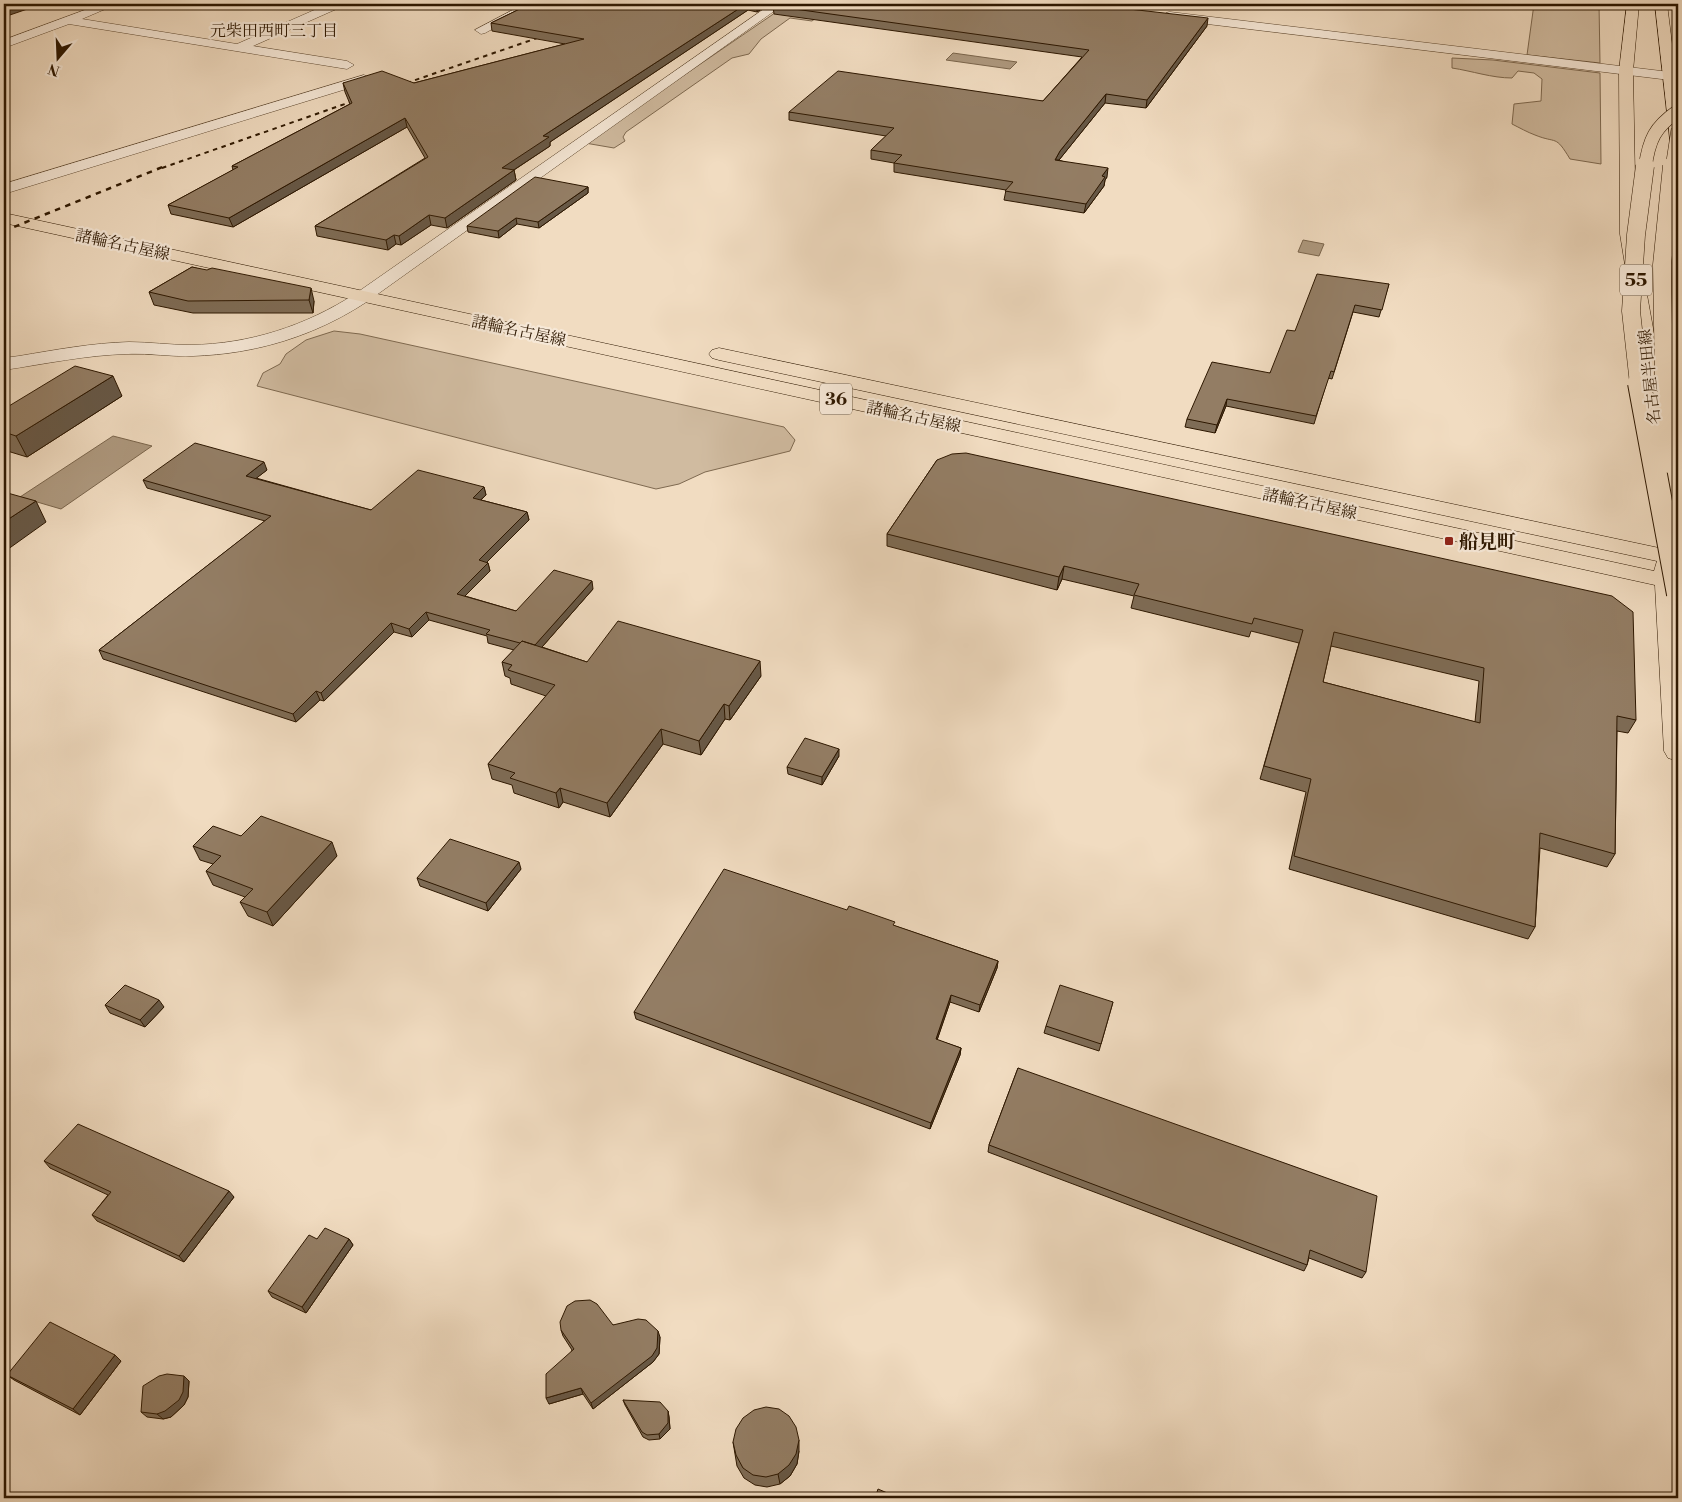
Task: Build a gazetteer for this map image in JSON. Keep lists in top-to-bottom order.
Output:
{
  "streets": {
    "main road": [
      "諸輪名古屋線",
      "55",
      "名古屋半田線",
      "36"
    ]
  },
  "crossings": [
    ["諸輪名古屋線", "名古屋半田線"]
  ],
  "districts": ["元柴田西町三丁目"],
  "places": {
    "transit": ["船見町"]
  },
  "north": "bottom"
}
